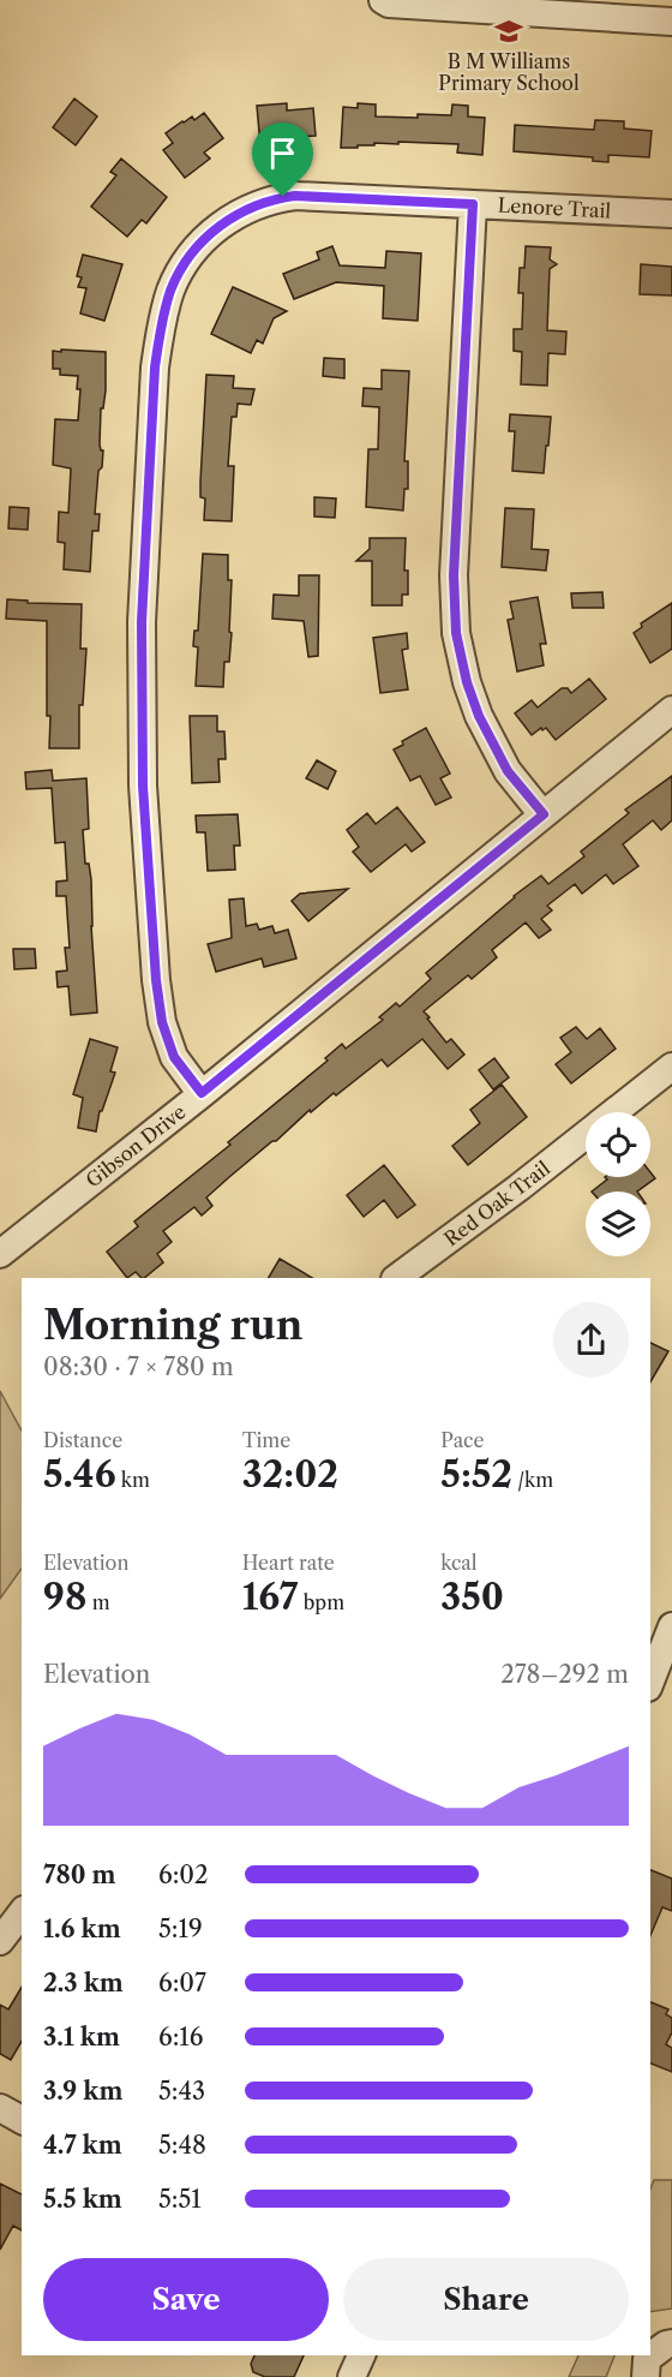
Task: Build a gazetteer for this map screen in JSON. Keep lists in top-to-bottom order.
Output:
{
  "streets": {
    "street": ["Lenore Trail", "Gibson Drive", "Red Oak Trail"]
  },
  "crossings": [
    ["Lenore Trail", "Gibson Drive"]
  ],
  "places": {
    "school or university": ["B M Williams Primary School"]
  },
  "page": {
    "heading": ["Morning run", "08:30 · 7 × 780 m"],
    "stats": [
      ["Distance", "5.46 km"],
      ["Time", "32:02"],
      ["Pace", "5:52 /km"],
      ["Elevation", "98 m"],
      ["Heart rate", "167 bpm"],
      ["kcal", "350"]
    ],
    "chart": ["Elevation", "278–292 m"],
    "list": [
      {
        "name": "780 m",
        "note": "6:02"
      },
      {
        "name": "1.6 km",
        "note": "5:19"
      },
      {
        "name": "2.3 km",
        "note": "6:07"
      },
      {
        "name": "3.1 km",
        "note": "6:16"
      },
      {
        "name": "3.9 km",
        "note": "5:43"
      },
      {
        "name": "4.7 km",
        "note": "5:48"
      },
      {
        "name": "5.5 km",
        "note": "5:51"
      }
    ],
    "buttons": ["Save", "Share"]
  }
}
